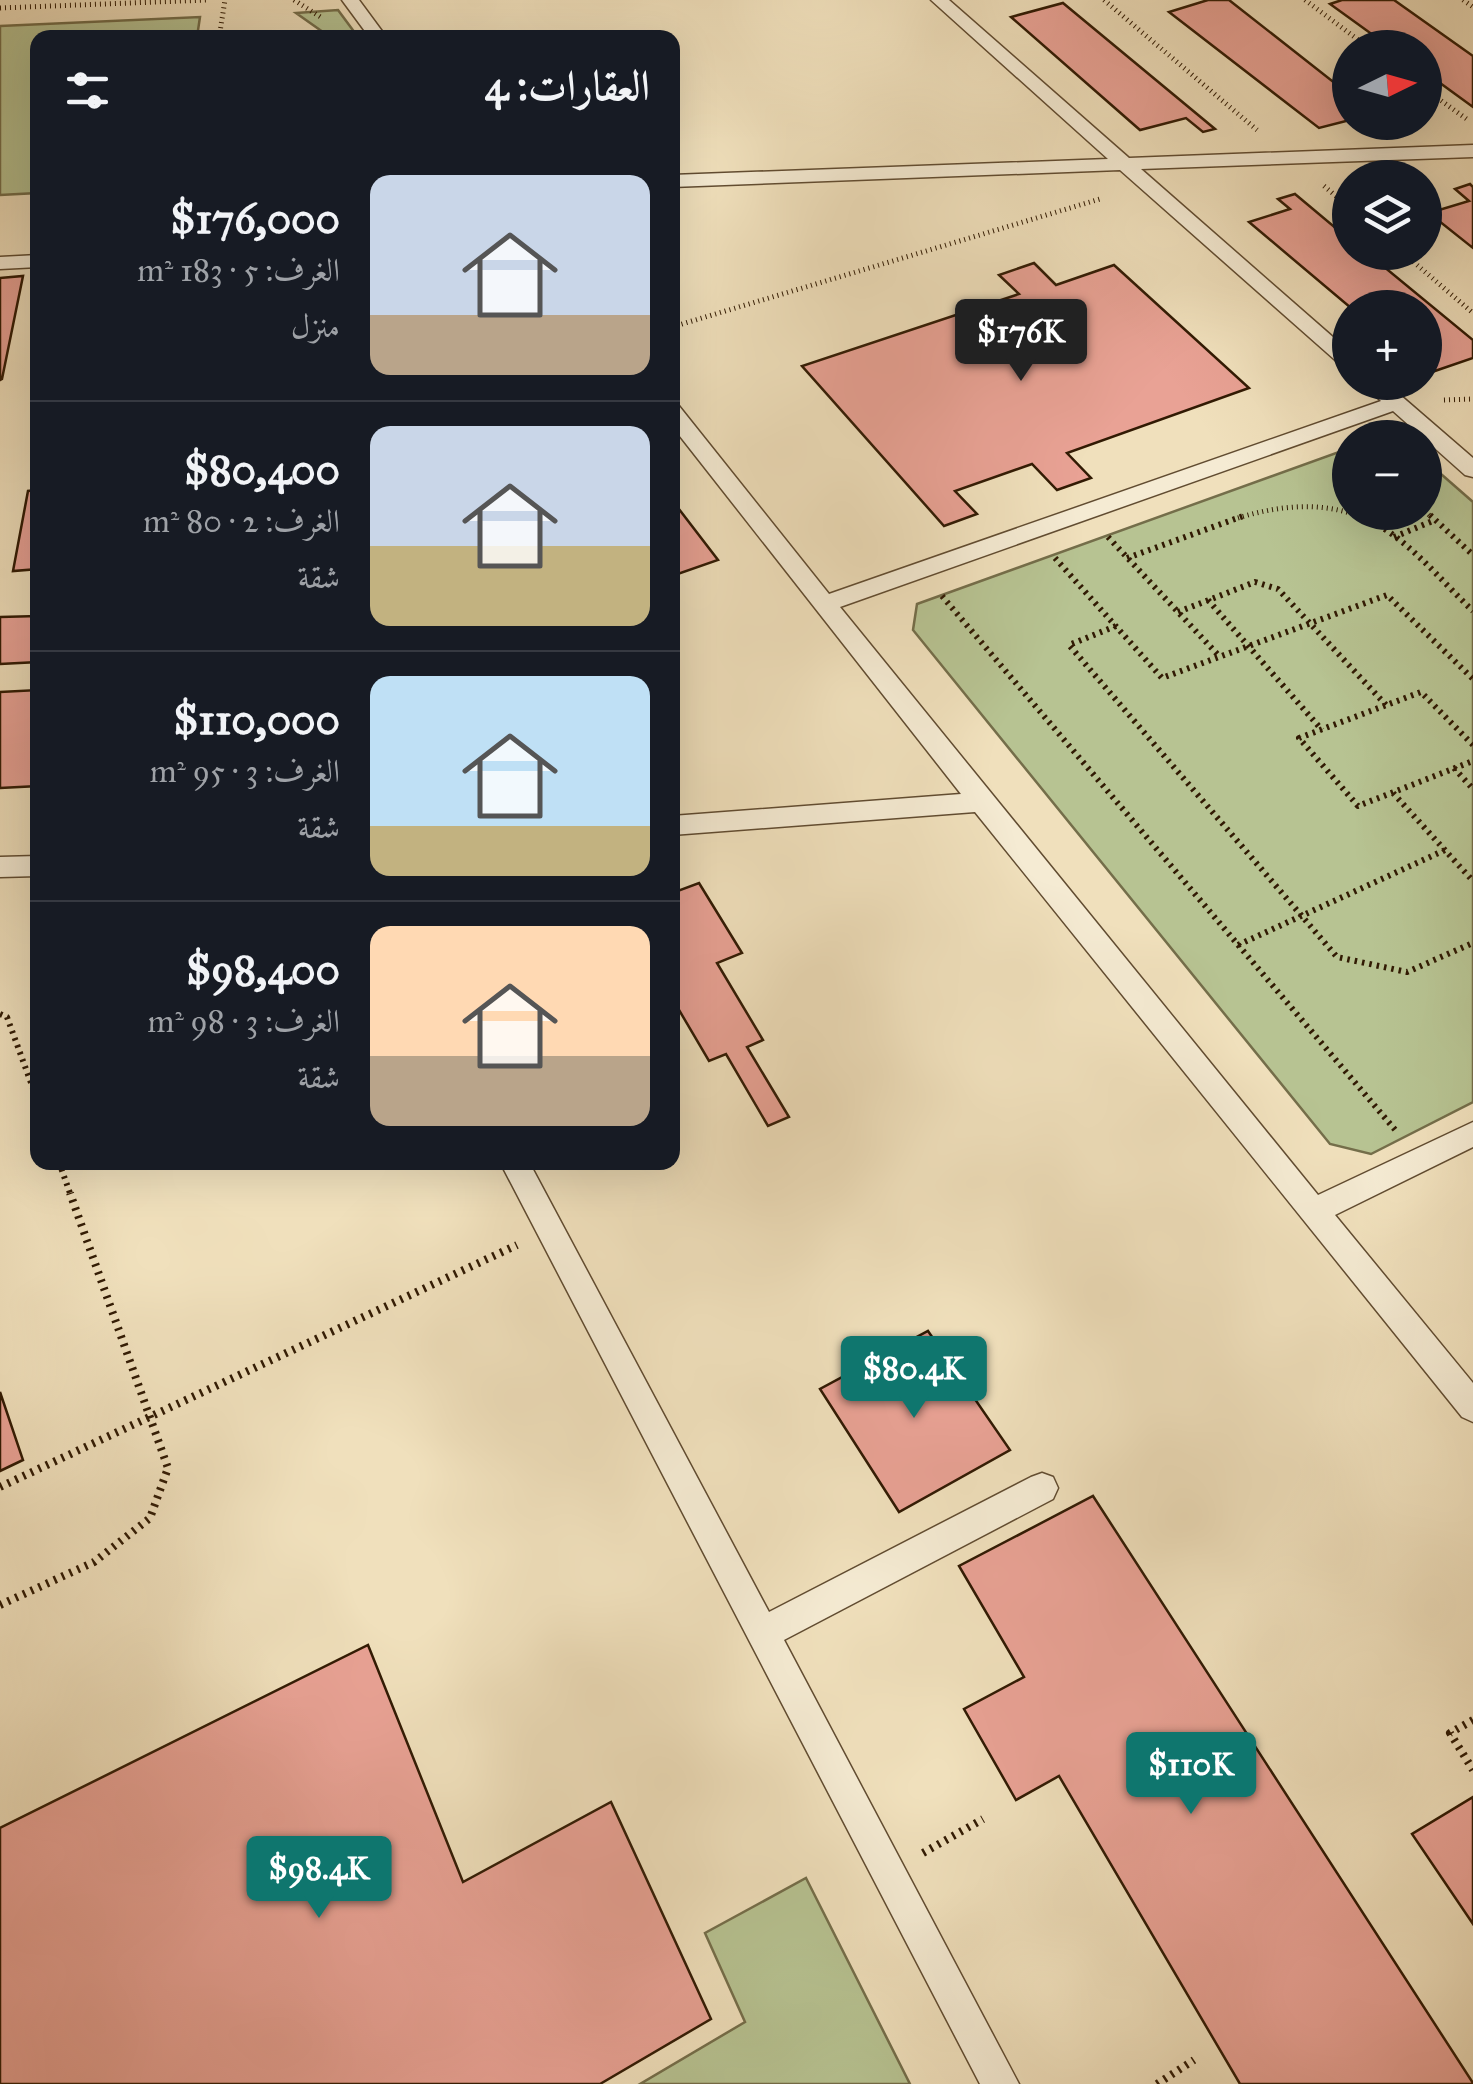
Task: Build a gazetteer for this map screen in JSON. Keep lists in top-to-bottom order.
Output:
{
  "north": "right",
  "page": {
    "map_buttons": ["+", "−"],
    "heading": "العقارات: 4",
    "list": [
      {
        "name": "$176,000",
        "note": "الغرف: 5 · 183 m² · منزل"
      },
      {
        "name": "$80,400",
        "note": "الغرف: 2 · 80 m² · شقة"
      },
      {
        "name": "$110,000",
        "note": "الغرف: 3 · 95 m² · شقة"
      },
      {
        "name": "$98,400",
        "note": "الغرف: 3 · 98 m² · شقة"
      }
    ],
    "price": [
      "$176K",
      "$80.4K",
      "$110K",
      "$98.4K"
    ]
  }
}
